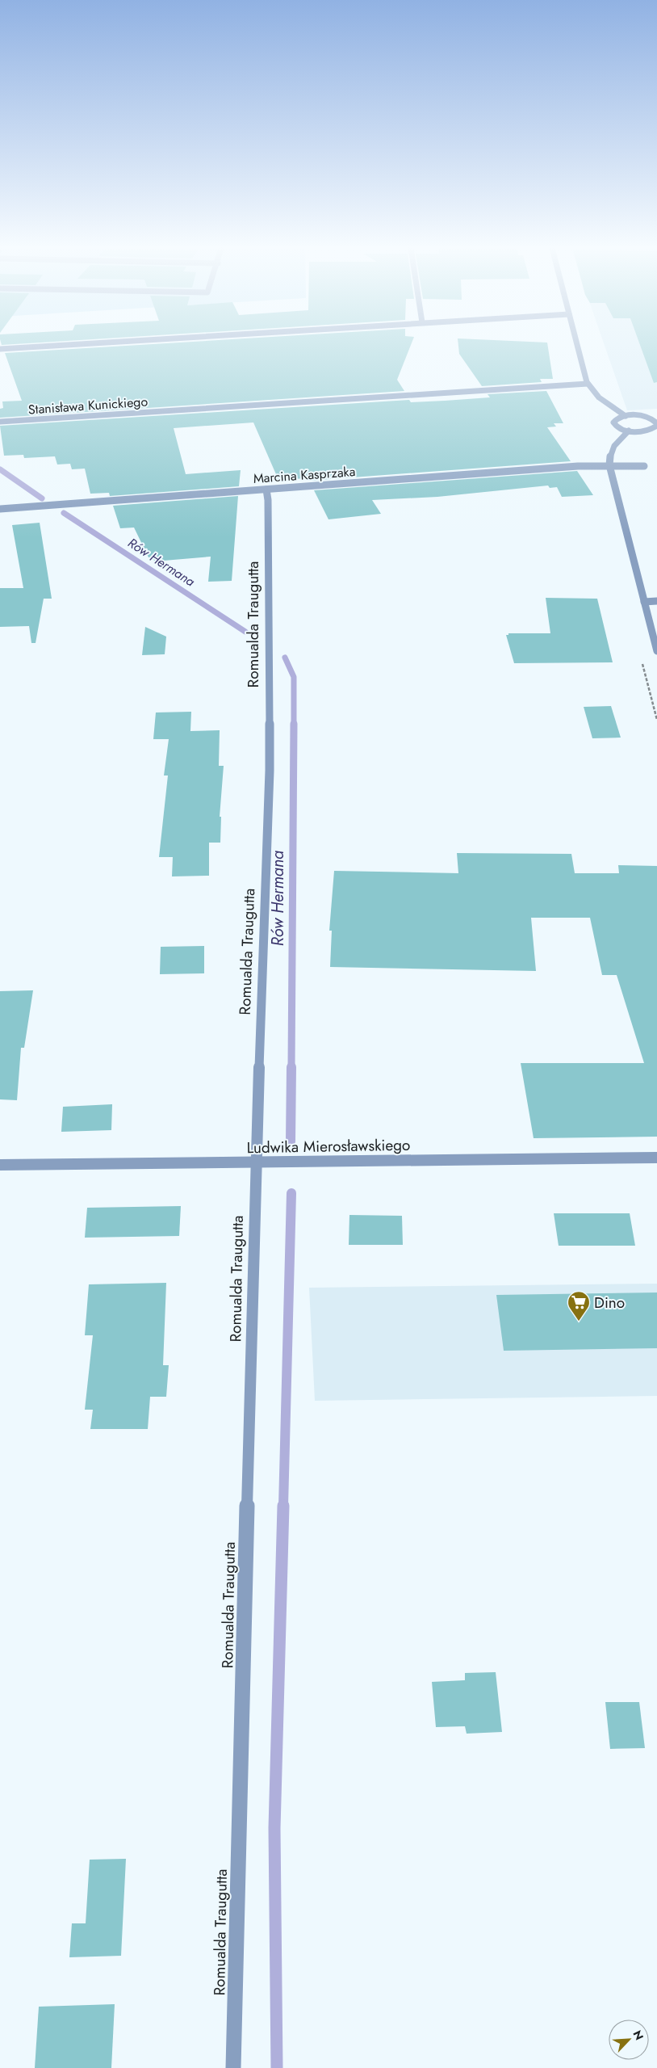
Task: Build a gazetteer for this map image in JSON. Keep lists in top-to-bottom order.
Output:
{
  "streets": {
    "street": [
      "Stanisława Kunickiego",
      "Marcina Kasprzaka",
      "Romualda Traugutta",
      "Ludwika Mierosławskiego"
    ]
  },
  "crossings": [
    ["Marcina Kasprzaka", "Romualda Traugutta"],
    ["Romualda Traugutta", "Ludwika Mierosławskiego"]
  ],
  "water": ["Rów Hermana"],
  "places": {
    "supermarket": ["Dino"]
  },
  "north": "top right"
}
